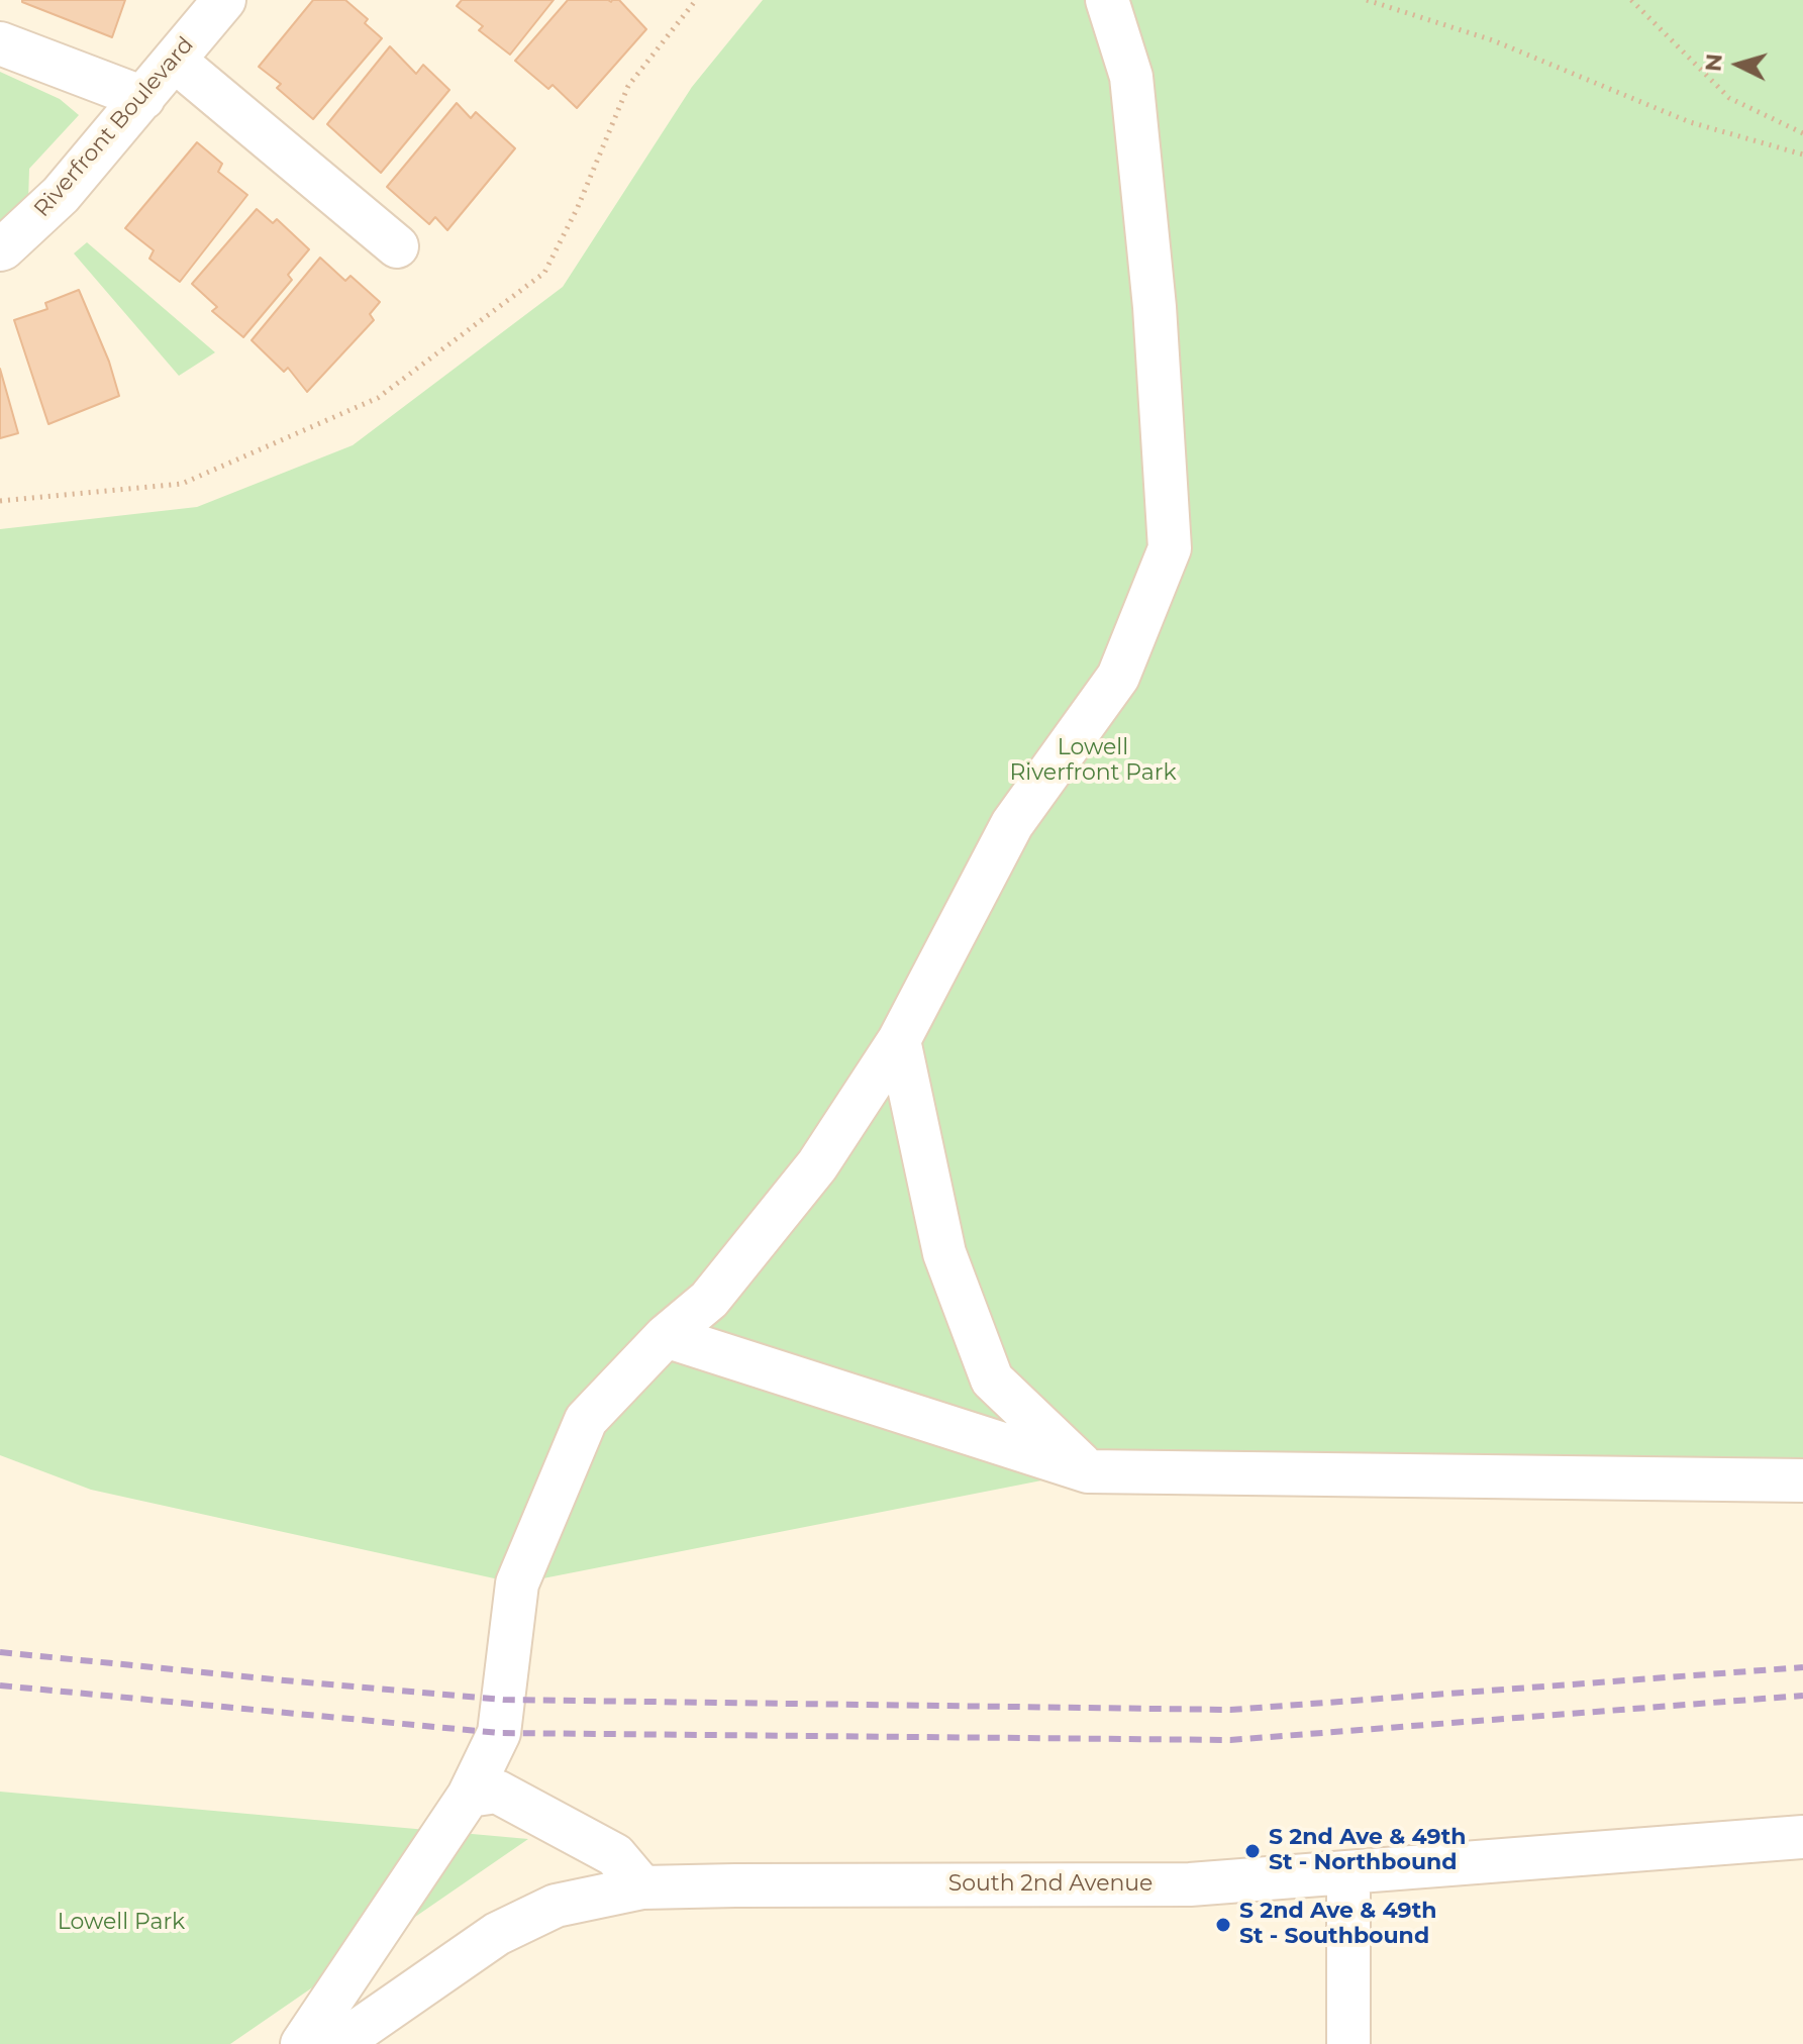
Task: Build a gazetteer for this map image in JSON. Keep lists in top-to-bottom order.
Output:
{
  "streets": {
    "street": ["Riverfront Boulevard", "South 2nd Avenue"]
  },
  "parks": ["Lowell Riverfront Park", "Lowell Park"],
  "places": ["S 2nd Ave & 49th St - Northbound", "S 2nd Ave & 49th St - Southbound"],
  "north": "left"
}
